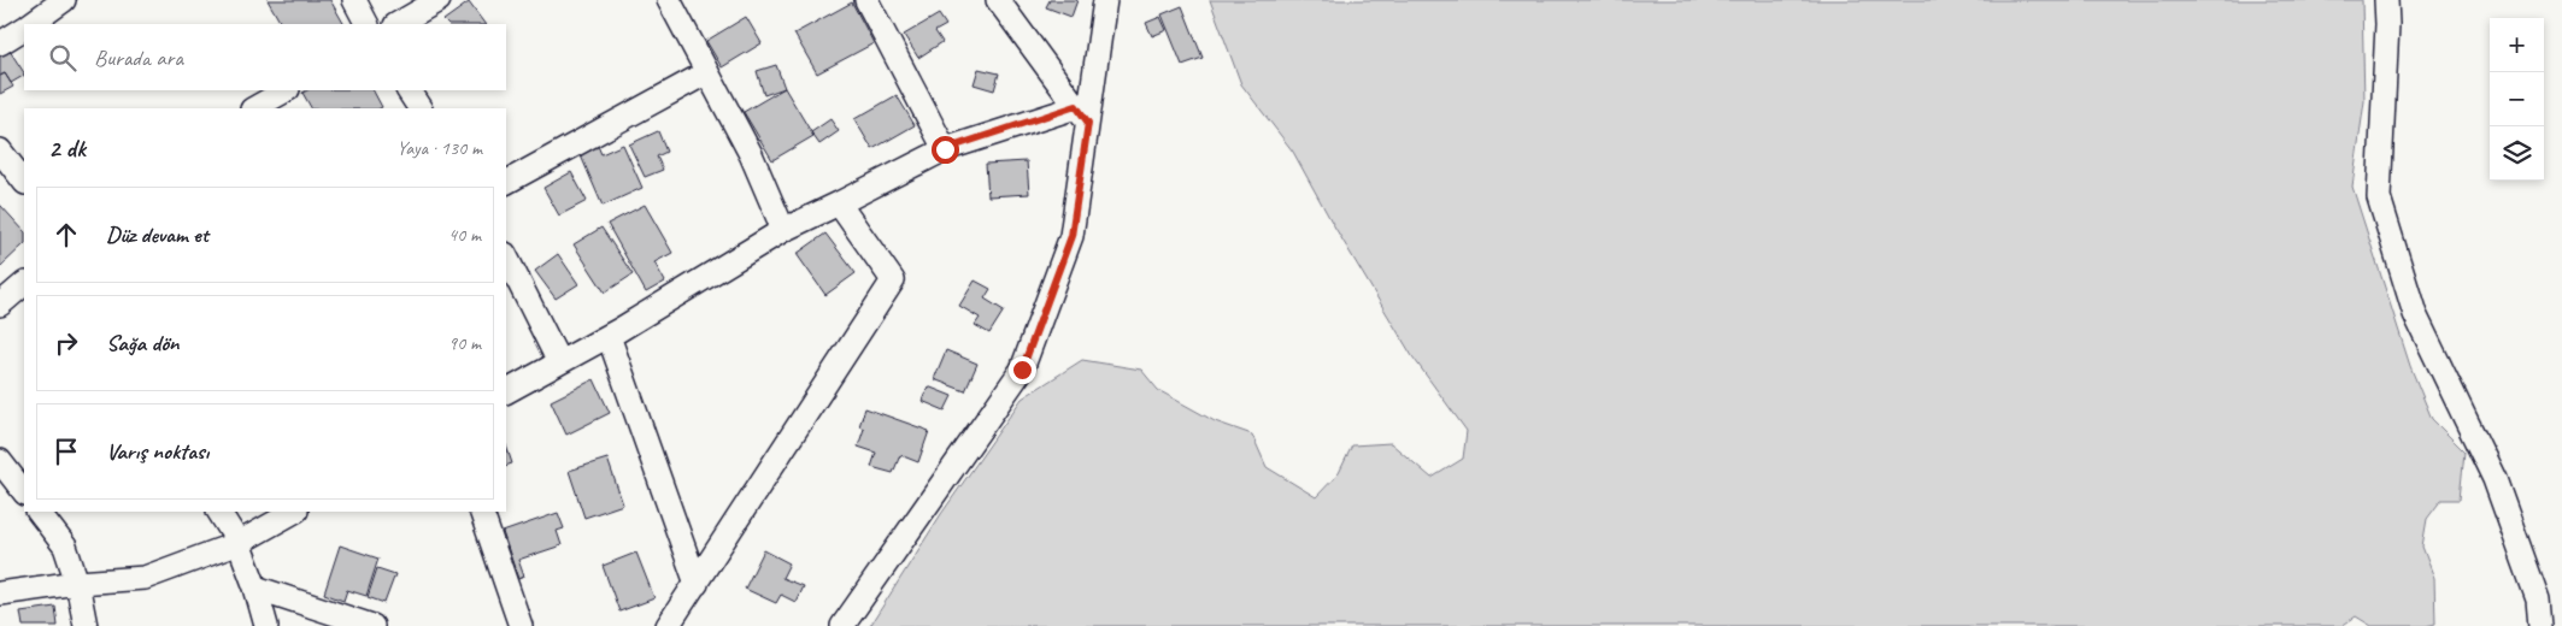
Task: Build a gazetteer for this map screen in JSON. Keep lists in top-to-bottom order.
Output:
{
  "page": {
    "map_buttons": ["+", "−"],
    "search": "Burada ara",
    "heading": ["2 dk", "Yaya · 130 m"],
    "list": [
      ["Düz devam et", "40 m"],
      ["Sağa dön", "90 m"],
      "Varış noktası"
    ]
  }
}
